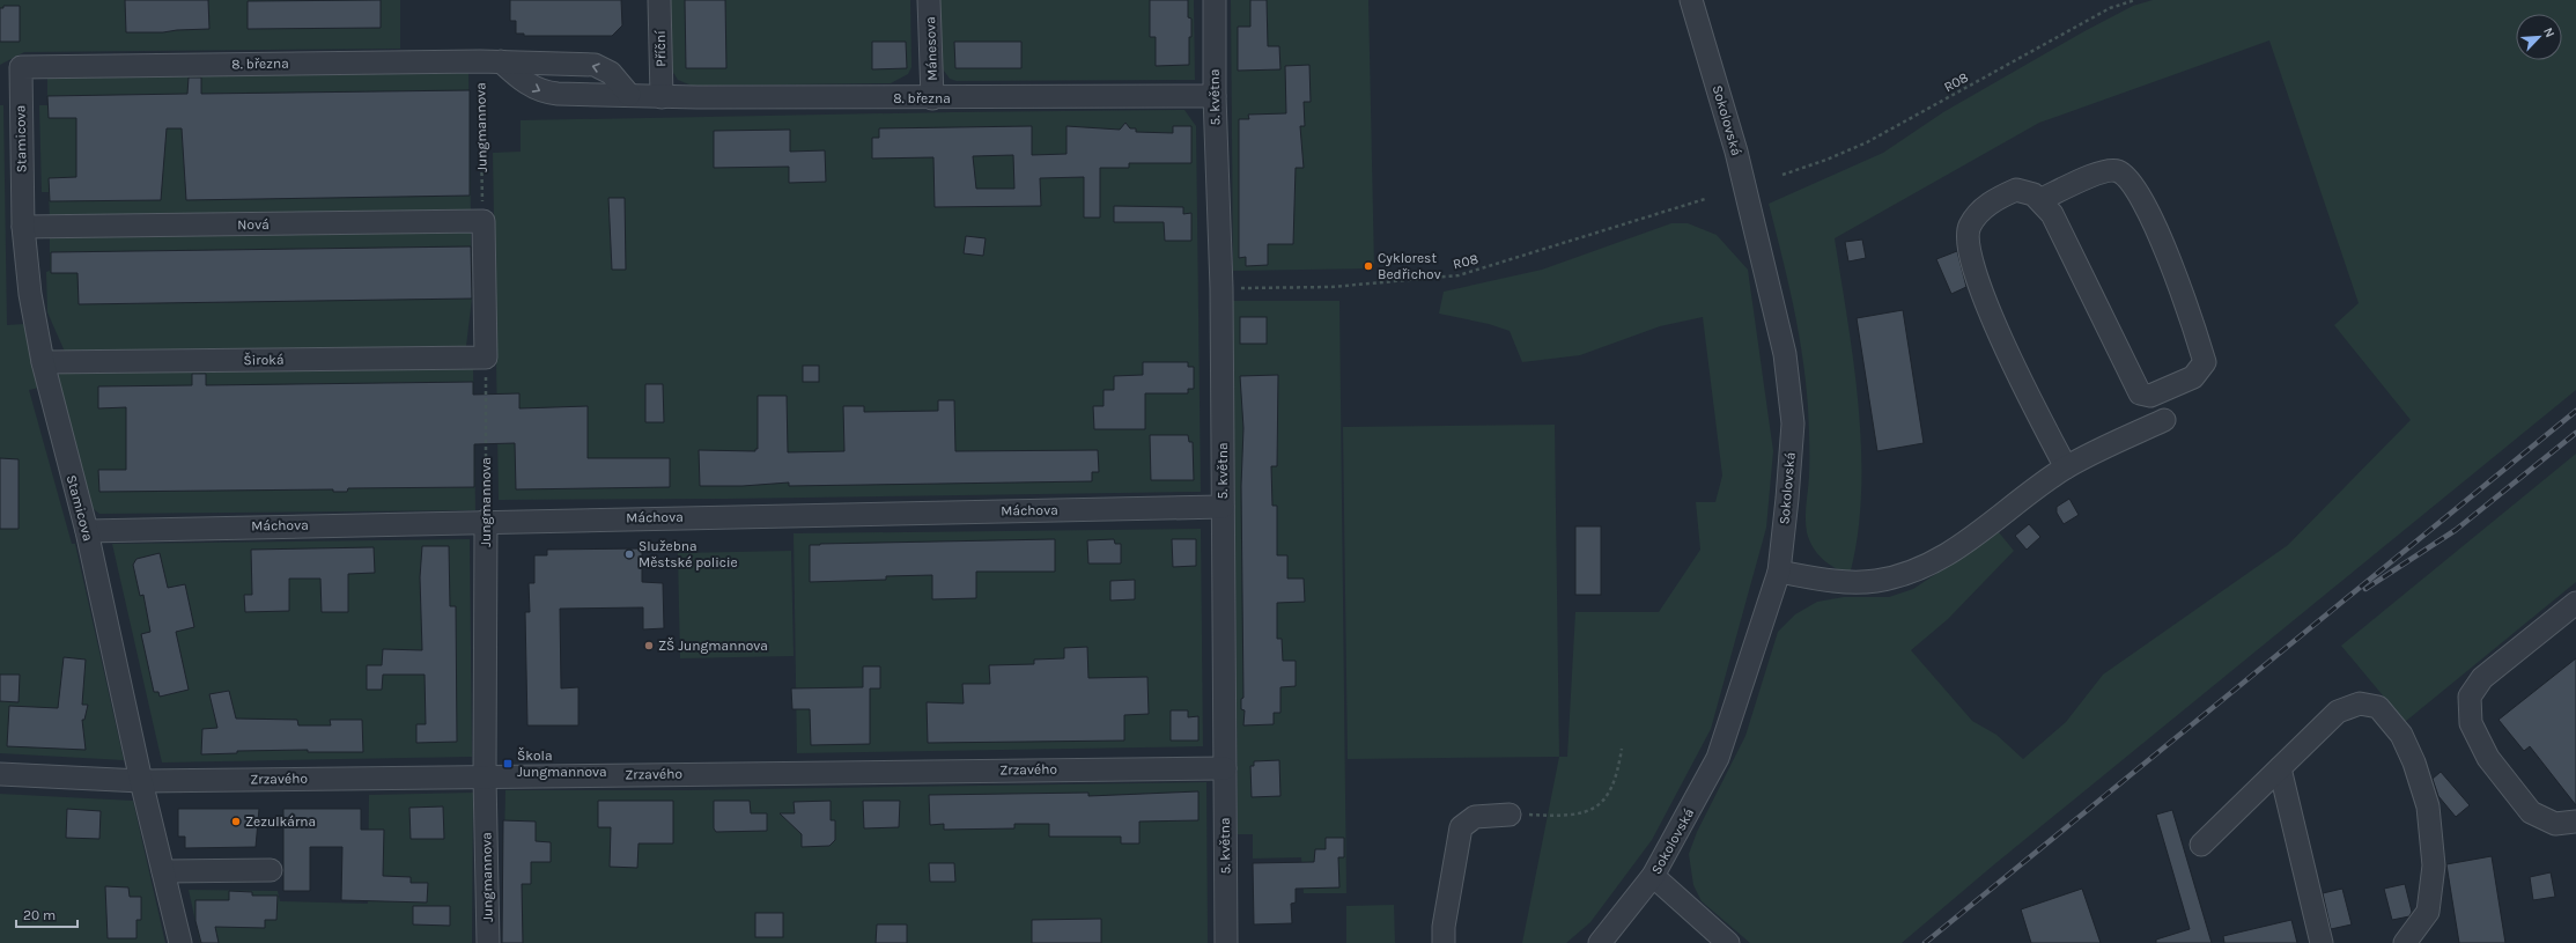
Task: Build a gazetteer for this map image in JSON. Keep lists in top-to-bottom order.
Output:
{
  "streets": {
    "street": [
      "Příční",
      "Mánesova",
      "8. března",
      "5. května",
      "Sokolovská",
      "Jungmannova",
      "Stamicova",
      "Nová",
      "Široká",
      "Máchova",
      "Zrzavého"
    ],
    "path": ["R08"]
  },
  "crossings": [
    ["Příční", "8. března"],
    ["Mánesova", "8. března"],
    ["8. března", "5. května"],
    ["8. března", "Jungmannova"],
    ["8. března", "Stamicova"],
    ["R08", "5. května"],
    ["5. května", "Máchova"],
    ["5. května", "Zrzavého"],
    ["Jungmannova", "Nová"],
    ["Jungmannova", "Široká"],
    ["Jungmannova", "Máchova"],
    ["Jungmannova", "Zrzavého"],
    ["Stamicova", "Nová"],
    ["Stamicova", "Široká"],
    ["Stamicova", "Máchova"],
    ["Stamicova", "Zrzavého"]
  ],
  "places": {
    "other": [
      "Cyklorest Bedřichov",
      "Služebna Městské policie",
      "ZŠ Jungmannova",
      "Zezulkárna"
    ],
    "transit": ["Škola Jungmannova"]
  },
  "scale_bar": "20 m",
  "north": "top right"
}
